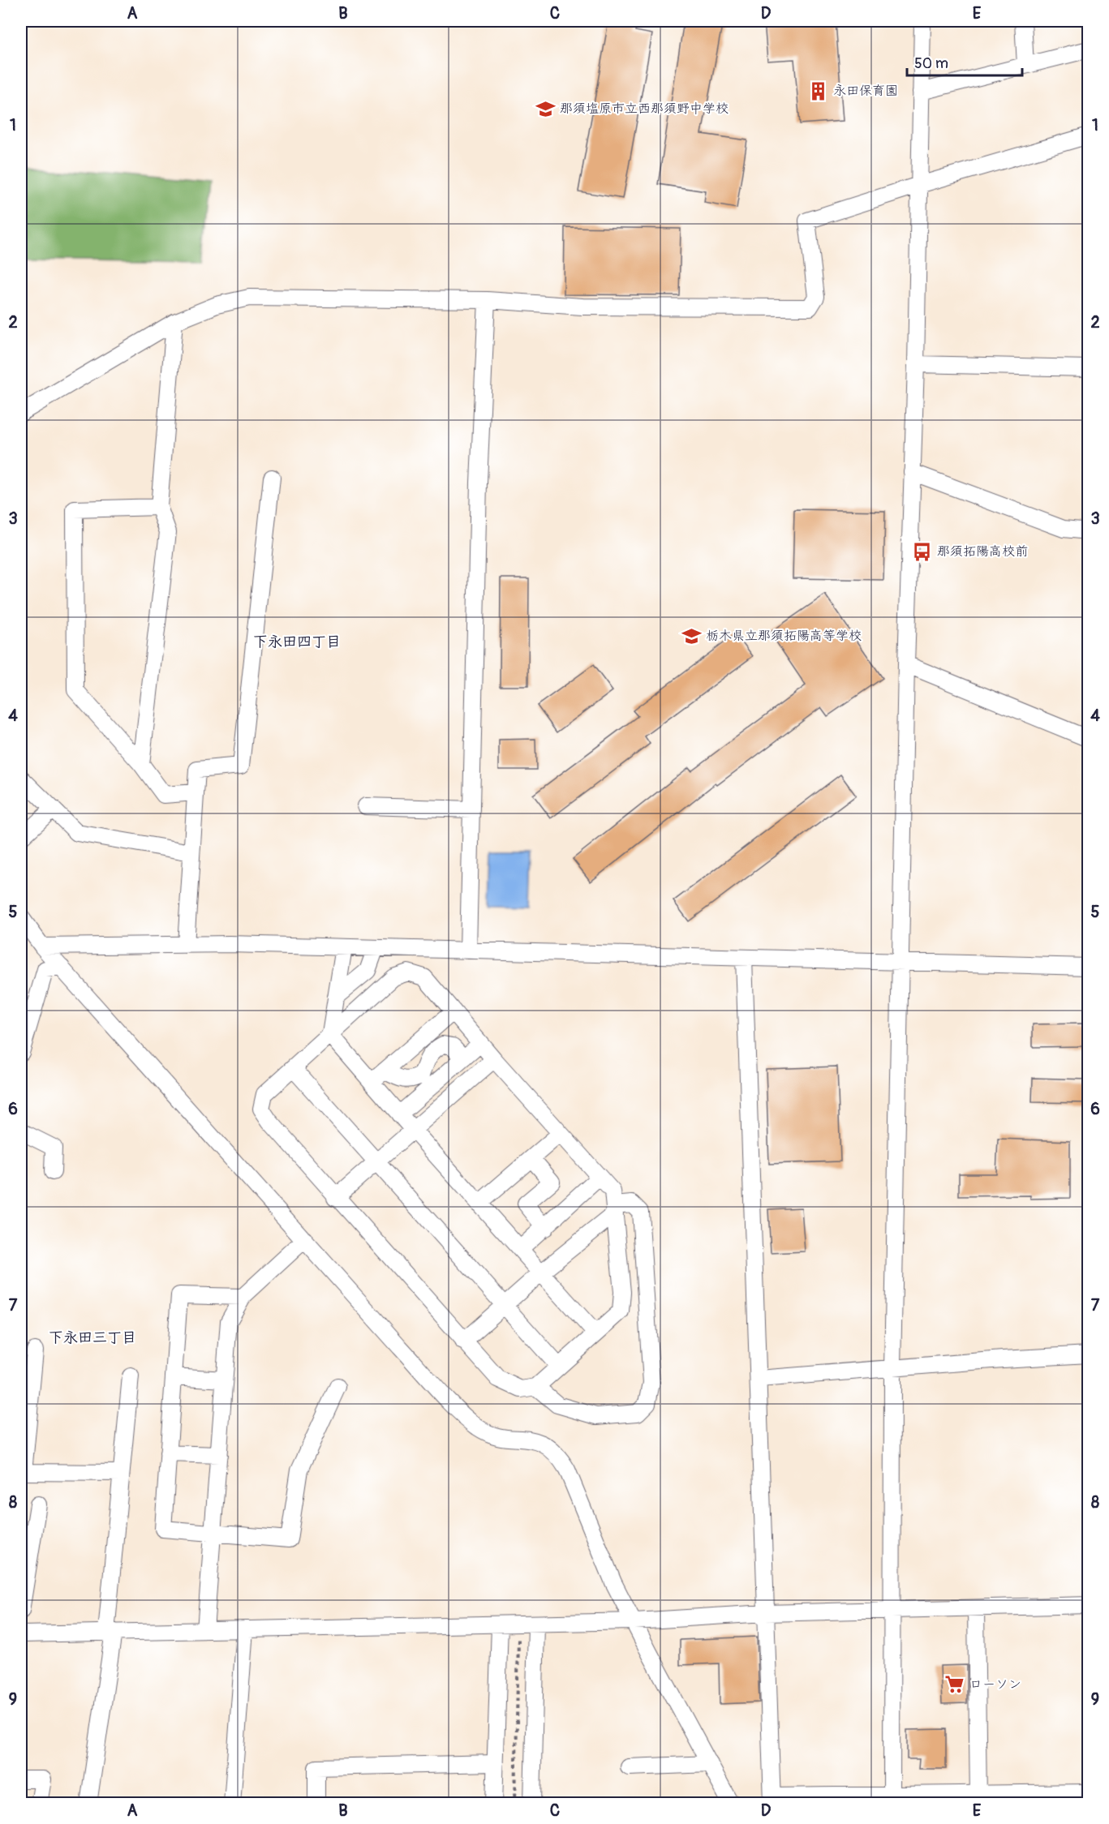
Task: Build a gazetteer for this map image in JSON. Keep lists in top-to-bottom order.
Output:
{
  "districts": ["下永田四丁目", "下永田三丁目"],
  "places": {
    "building": ["永田保育園"],
    "school or university": ["那須塩原市立西那須野中学校", "栃木県立那須拓陽高等学校"],
    "bus stop": ["那須拓陽高校前"],
    "supermarket": ["ローソン"]
  },
  "scale_bar": "50 m",
  "grid": {
    "columns": [
      "A",
      "B",
      "C",
      "D",
      "E"
    ],
    "rows": [
      "1",
      "2",
      "3",
      "4",
      "5",
      "6",
      "7",
      "8",
      "9"
    ]
  }
}
